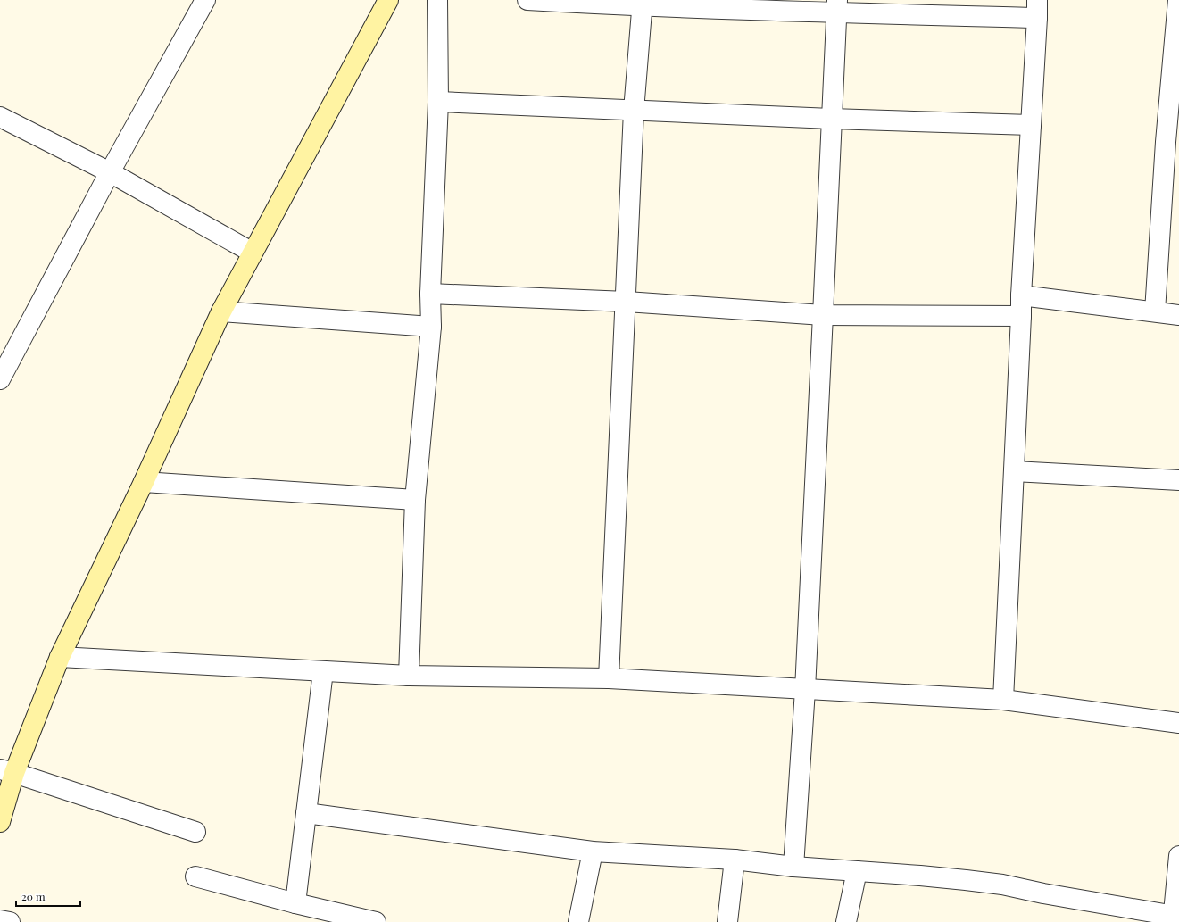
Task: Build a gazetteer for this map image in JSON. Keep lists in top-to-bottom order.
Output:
{
  "scale_bar": "20 m"
}
